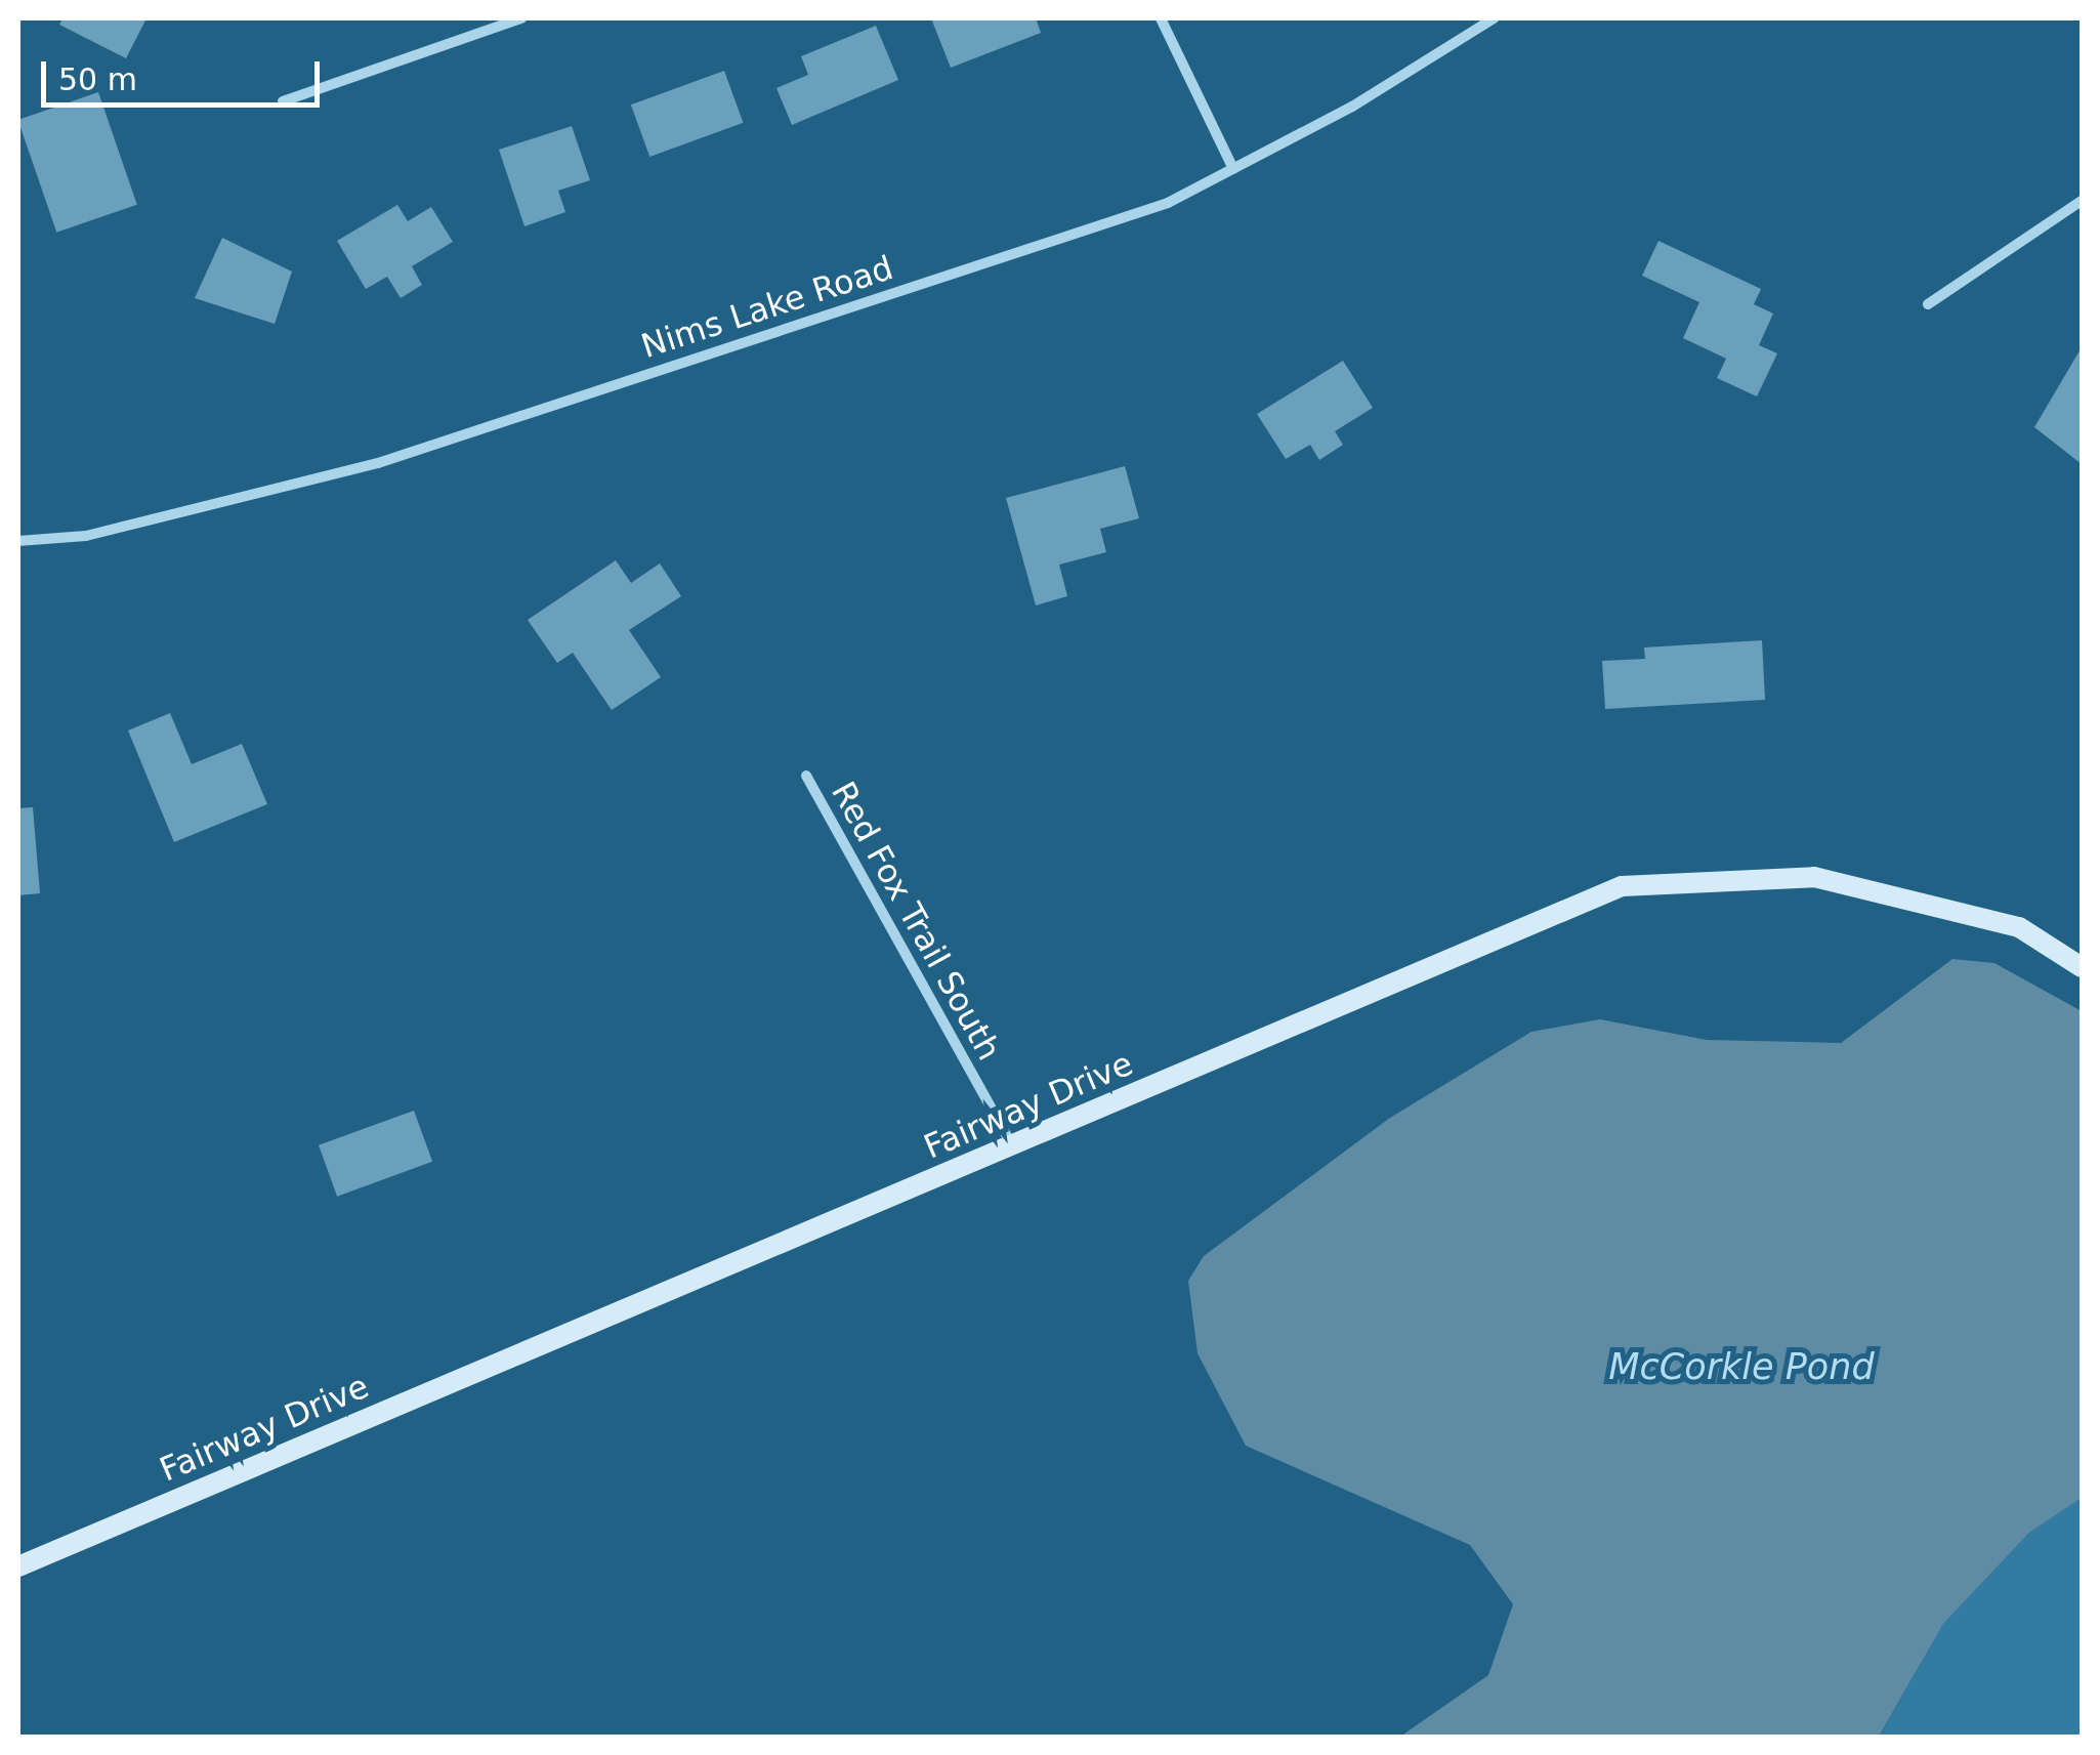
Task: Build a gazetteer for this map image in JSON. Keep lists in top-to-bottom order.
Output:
{
  "streets": {
    "street": ["Nims Lake Road", "Red Fox Trail South", "Fairway Drive"]
  },
  "crossings": [
    ["Red Fox Trail South", "Fairway Drive"]
  ],
  "water": ["McCorkle Pond"],
  "scale_bar": "50 m"
}
